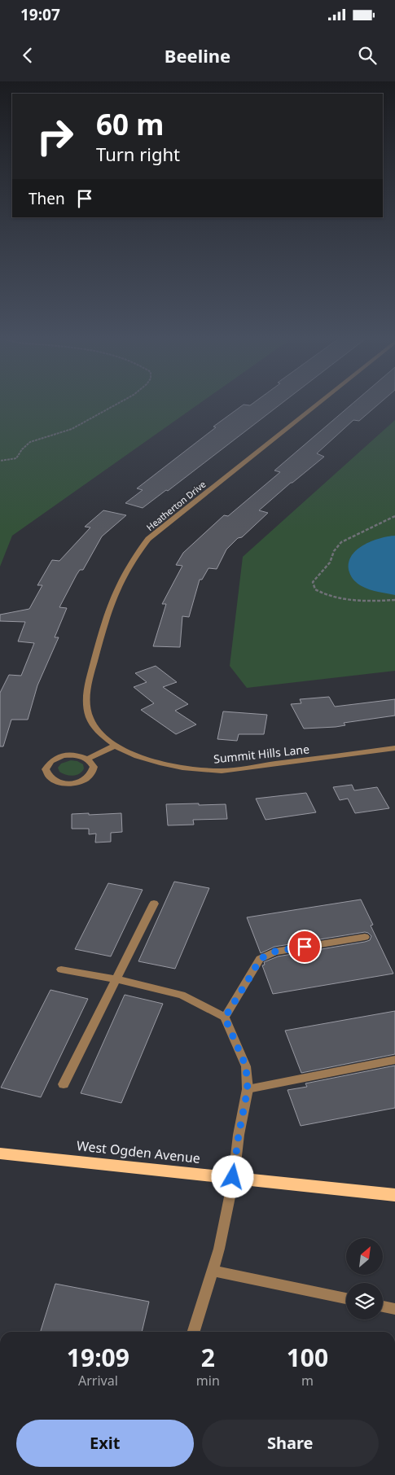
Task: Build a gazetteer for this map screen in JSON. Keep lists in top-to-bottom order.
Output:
{
  "streets": {
    "main road": ["West Ogden Avenue"],
    "street": ["Heatherton Drive", "Summit Hills Lane"]
  },
  "crossings": [
    ["Heatherton Drive", "Summit Hills Lane"]
  ],
  "north": "top right",
  "page": {
    "status": "19:07",
    "header": "Beeline",
    "turn": ["60 m", "Turn right"],
    "then": "Then",
    "eta": [
      "19:09",
      "Arrival",
      "2",
      "min",
      "100",
      "m"
    ],
    "buttons": ["Exit", "Share"]
  }
}
